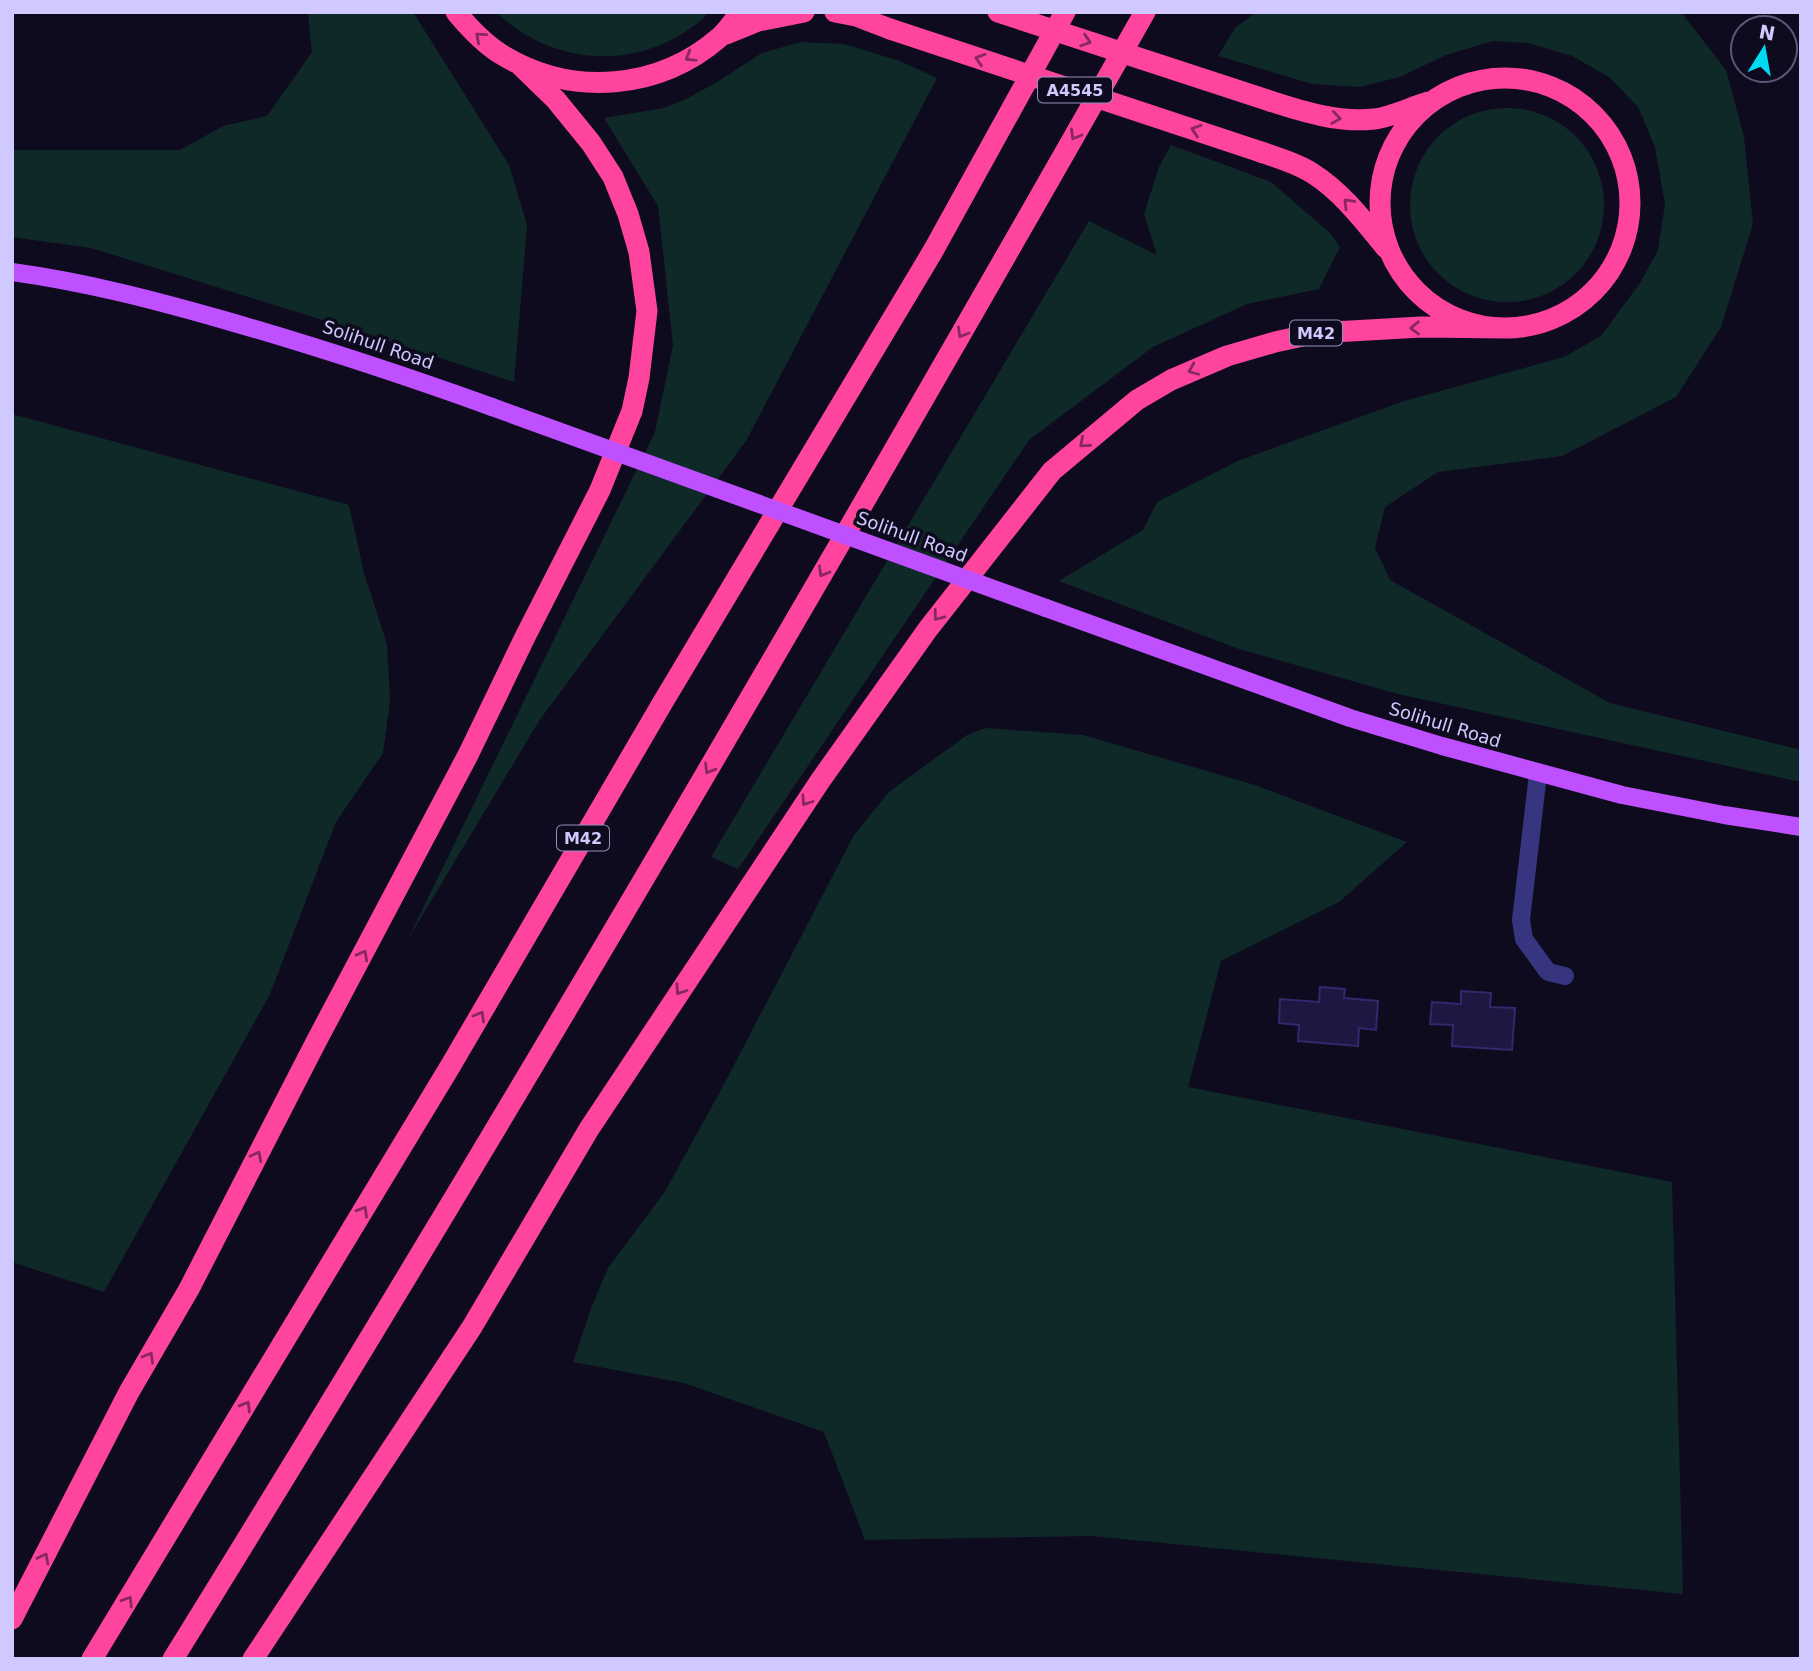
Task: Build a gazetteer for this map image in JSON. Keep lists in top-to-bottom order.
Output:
{
  "streets": {
    "highway": ["A4545", "M42"],
    "main road": ["Solihull Road"]
  },
  "crossings": [
    ["A4545", "M42"]
  ],
  "north": "top"
}
